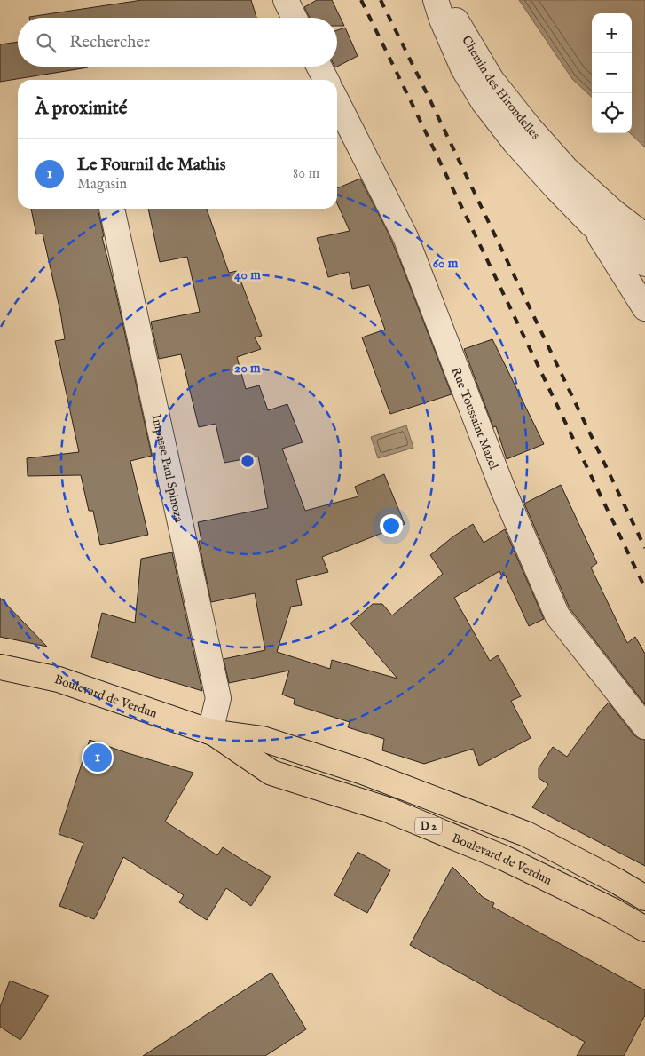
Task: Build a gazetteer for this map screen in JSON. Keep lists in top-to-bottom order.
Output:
{
  "streets": {
    "main road": ["Boulevard de Verdun", "D 2"],
    "street": ["Chemin des Hirondelles", "Rue Toussaint Mazel", "Impasse Paul Spinoza"]
  },
  "crossings": [
    ["Impasse Paul Spinoza", "Boulevard de Verdun"]
  ],
  "page": {
    "map_buttons": ["+", "−"],
    "search": "Rechercher",
    "heading": "À proximité",
    "list": [
      {
        "mark": "1",
        "name": "Le Fournil de Mathis",
        "note": "Magasin",
        "value": "80 m"
      }
    ],
    "pins": "1"
  },
  "rings": ["60 m", "40 m", "20 m"]
}
